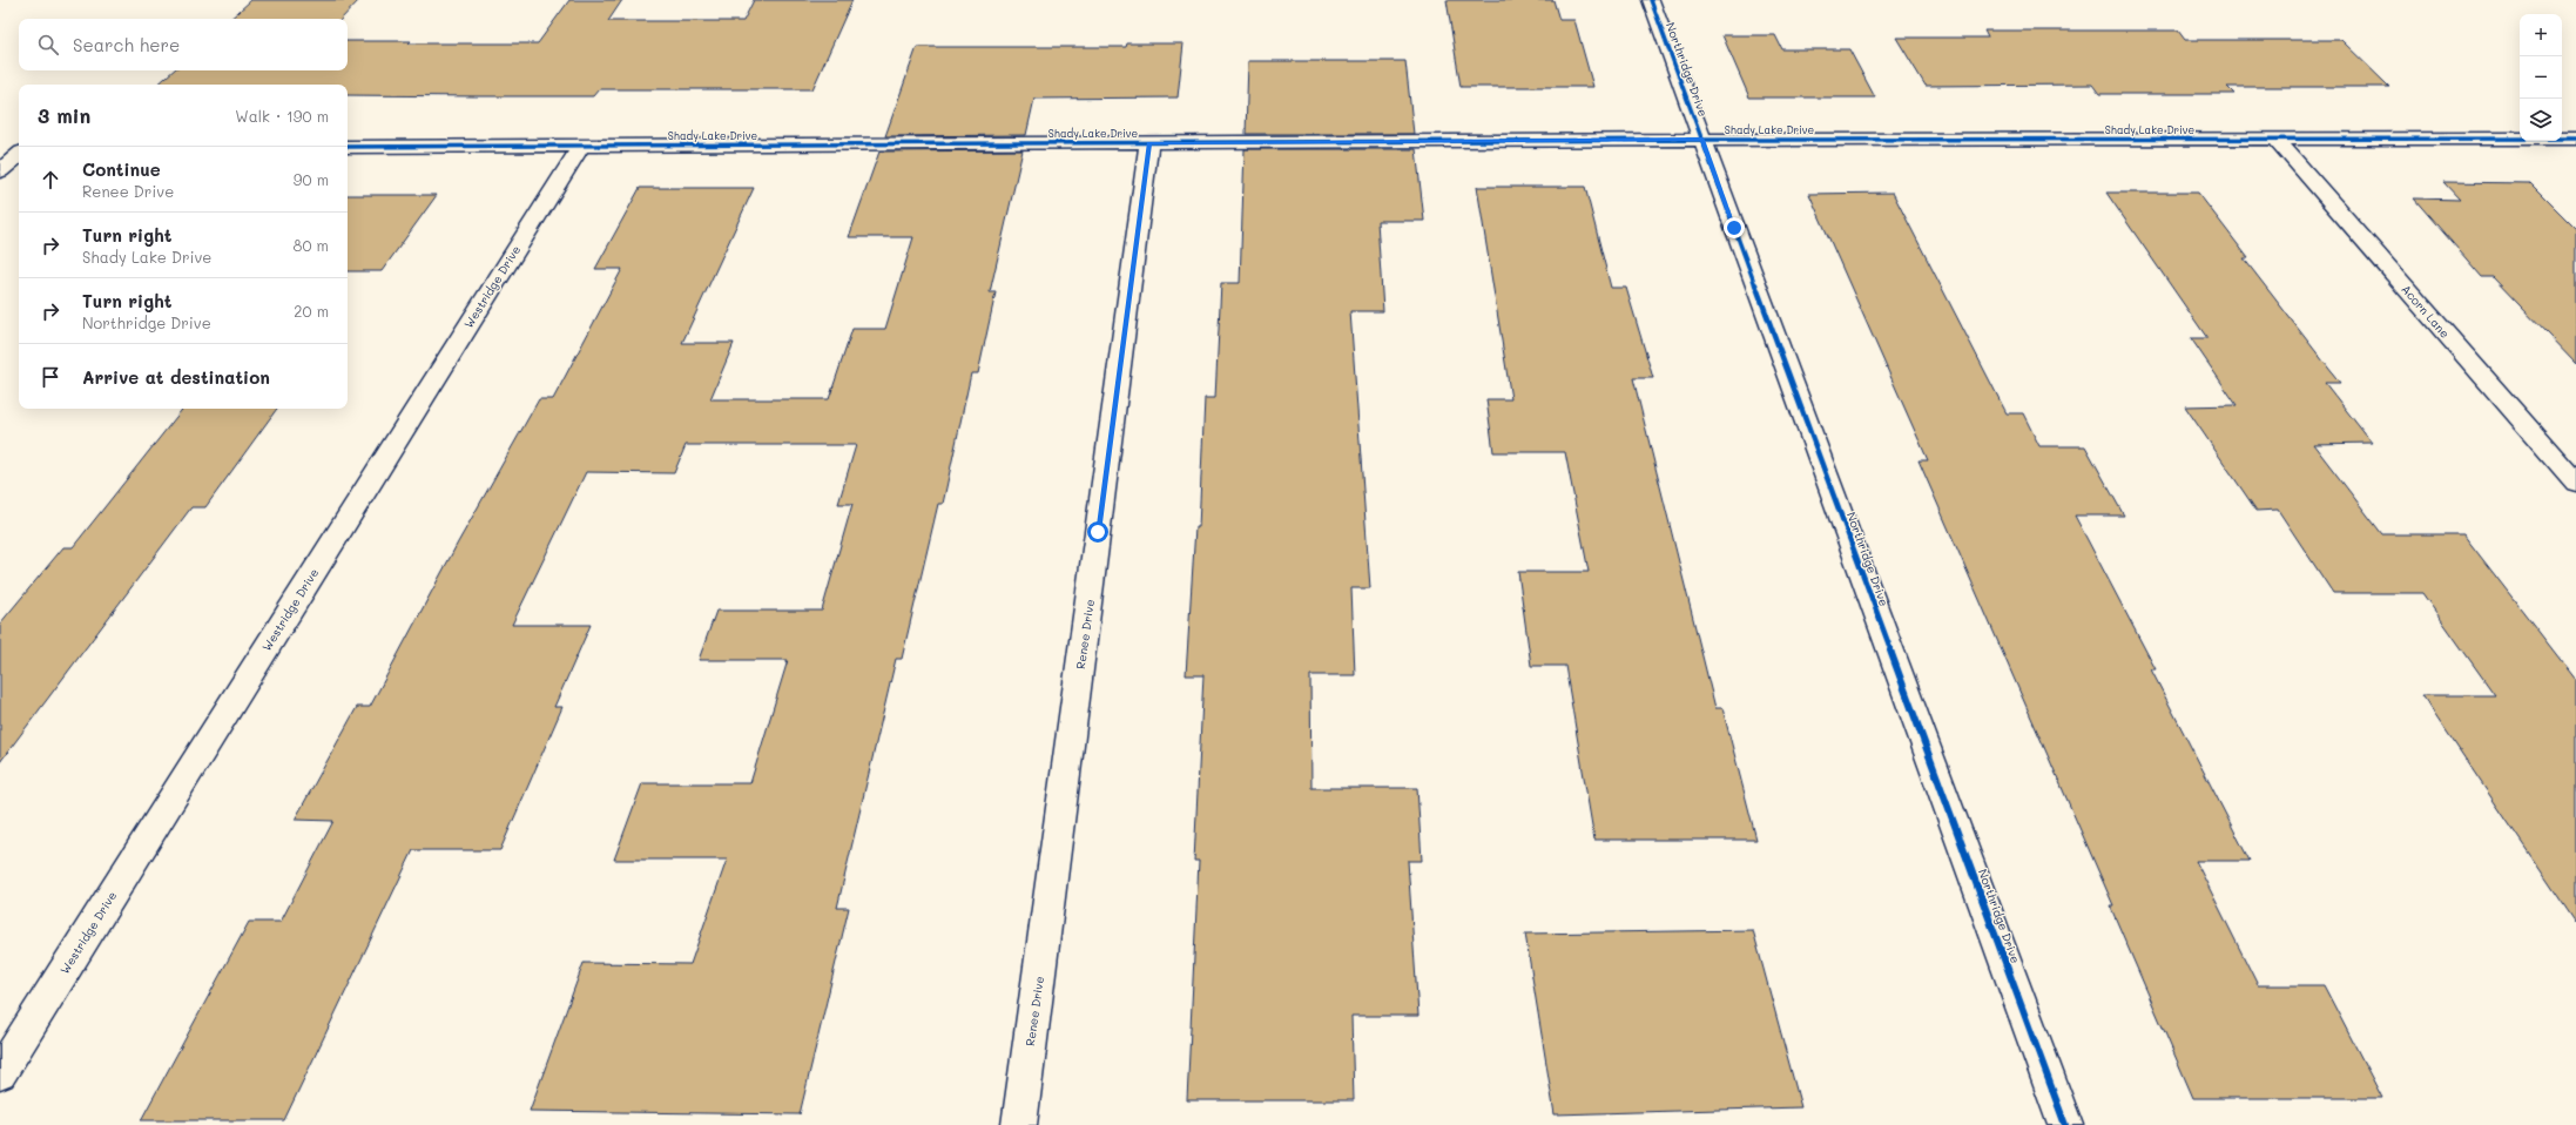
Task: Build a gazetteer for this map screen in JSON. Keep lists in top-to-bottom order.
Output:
{
  "streets": {
    "street": [
      "Northridge Drive",
      "Shady Lake Drive",
      "Westridge Drive",
      "Acorn Lane",
      "Renee Drive"
    ]
  },
  "crossings": [
    ["Northridge Drive", "Shady Lake Drive"],
    ["Shady Lake Drive", "Westridge Drive"],
    ["Shady Lake Drive", "Acorn Lane"],
    ["Shady Lake Drive", "Renee Drive"]
  ],
  "page": {
    "map_buttons": ["+", "−"],
    "search": "Search here",
    "heading": ["3 min", "Walk · 190 m"],
    "list": [
      ["Continue", "Renee Drive", "90 m"],
      ["Turn right", "Shady Lake Drive", "80 m"],
      ["Turn right", "Northridge Drive", "20 m"],
      "Arrive at destination"
    ]
  }
}
